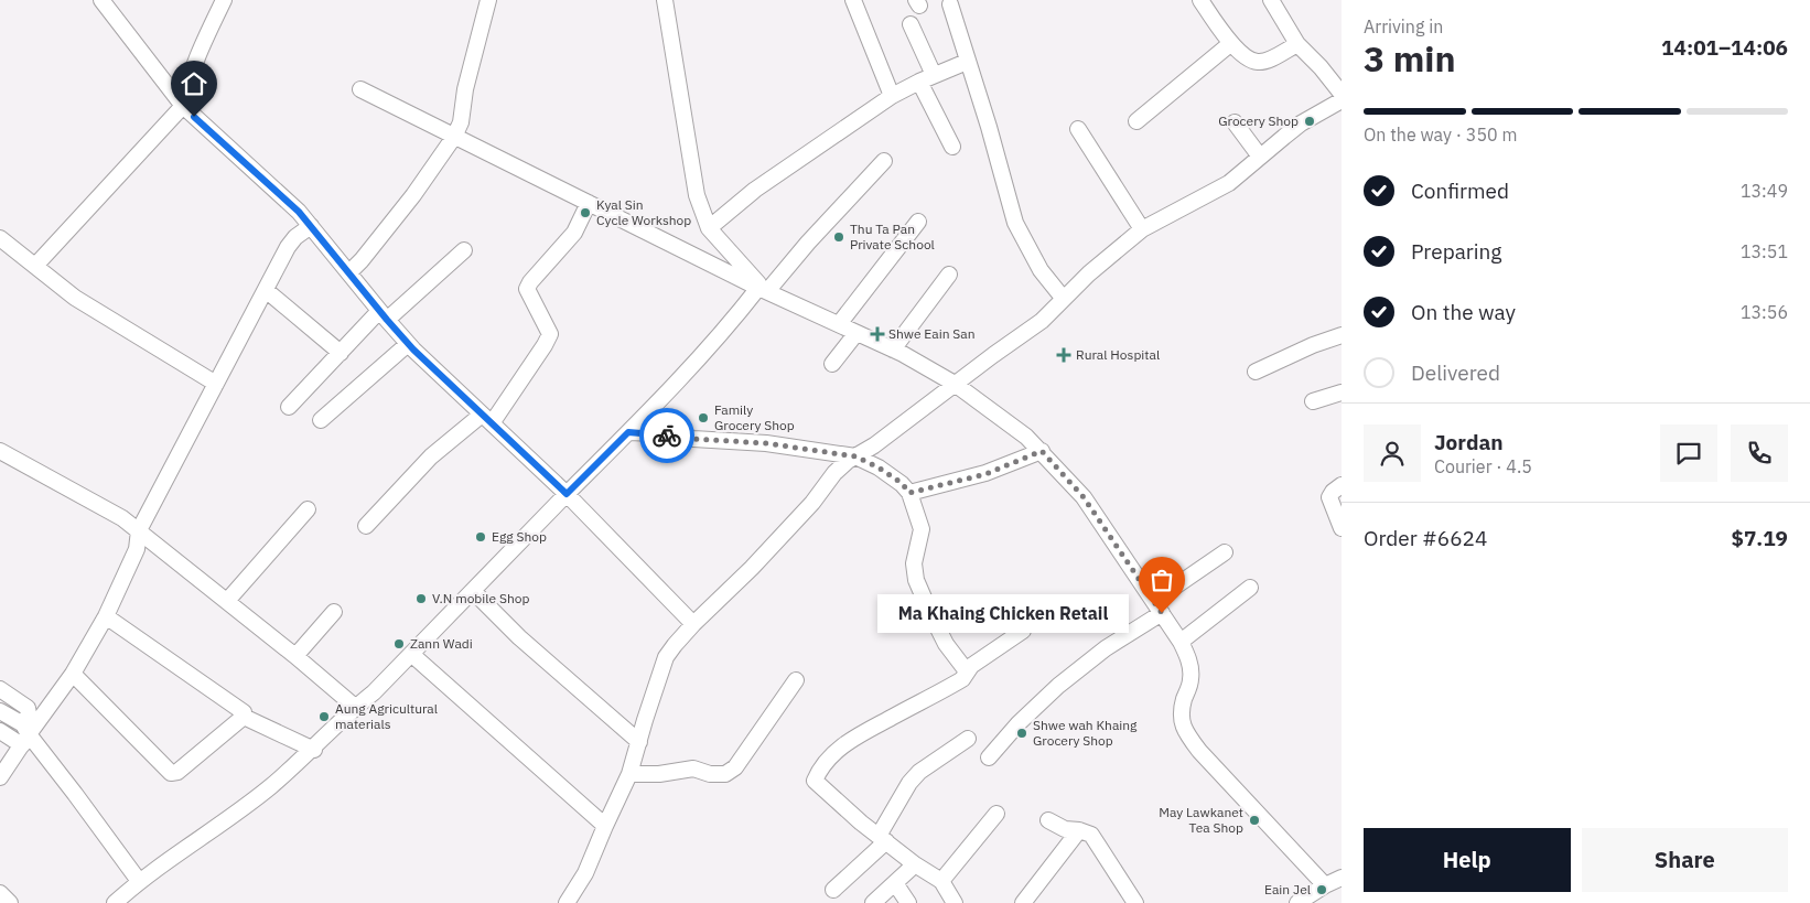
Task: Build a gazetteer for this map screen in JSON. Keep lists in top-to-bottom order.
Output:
{
  "places": {
    "other": [
      "Grocery Shop",
      "Kyal Sin Cycle Workshop",
      "Thu Ta Pan Private School",
      "Family Grocery Shop",
      "Egg Shop",
      "V.N mobile Shop",
      "Ma Khaing Chicken Retail",
      "Zann Wadi",
      "Aung Agricultural materials",
      "Shwe wah Khaing Grocery Shop",
      "May Lawkanet Tea Shop",
      "Eain Jel"
    ],
    "health": ["Shwe Eain San", "Rural Hospital"]
  },
  "page": {
    "heading": ["3 min", "Arriving in", "14:01–14:06"],
    "panel": [
      "Jordan",
      "Courier · 4.5",
      "Order #6624",
      "$7.19"
    ],
    "bar": "On the way · 350 m",
    "list": [
      ["Confirmed", "13:49"],
      ["Preparing", "13:51"],
      ["On the way", "13:56"],
      "Delivered"
    ],
    "bubble": "Ma Khaing Chicken Retail",
    "buttons": ["Help", "Share"]
  }
}
